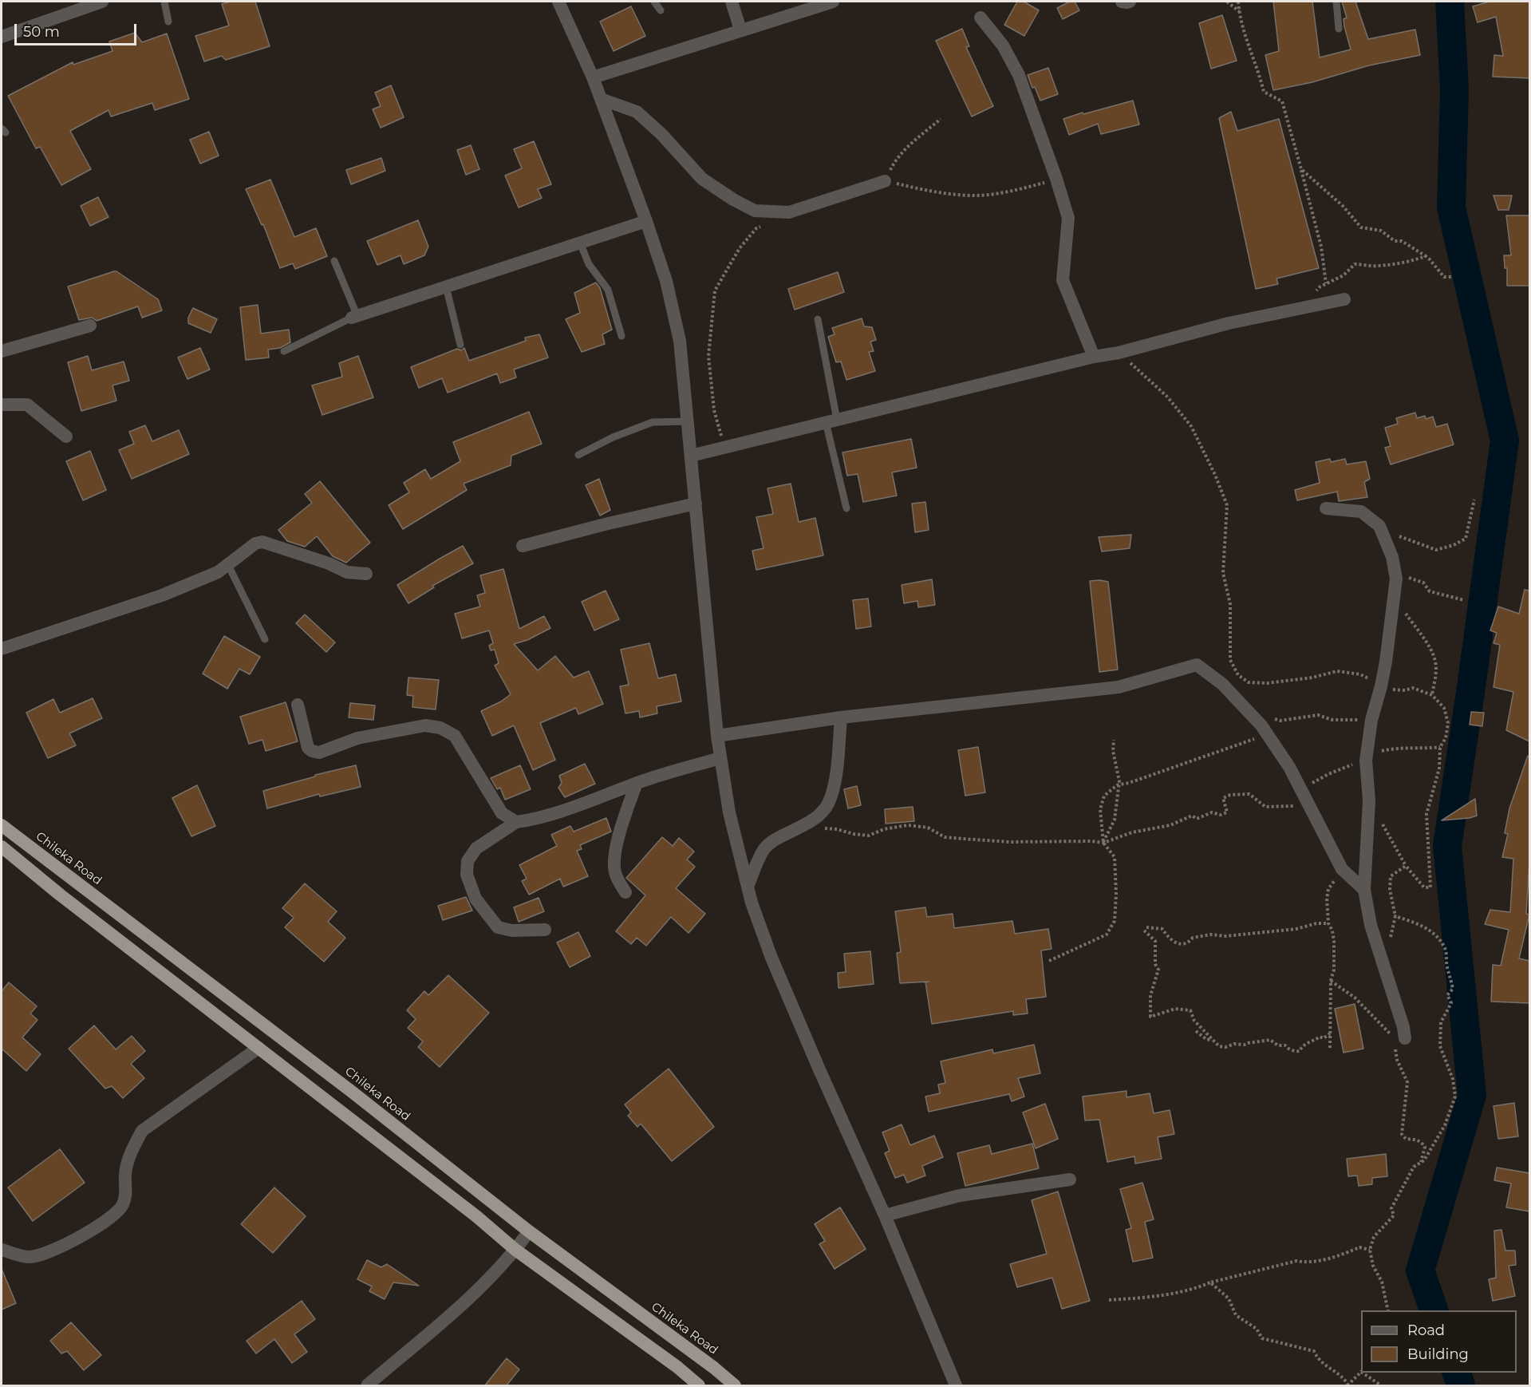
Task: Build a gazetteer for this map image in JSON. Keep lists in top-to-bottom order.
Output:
{
  "streets": {
    "highway": ["Chileka Road"]
  },
  "legend": ["Road", "Building"],
  "scale_bar": "50 m"
}
